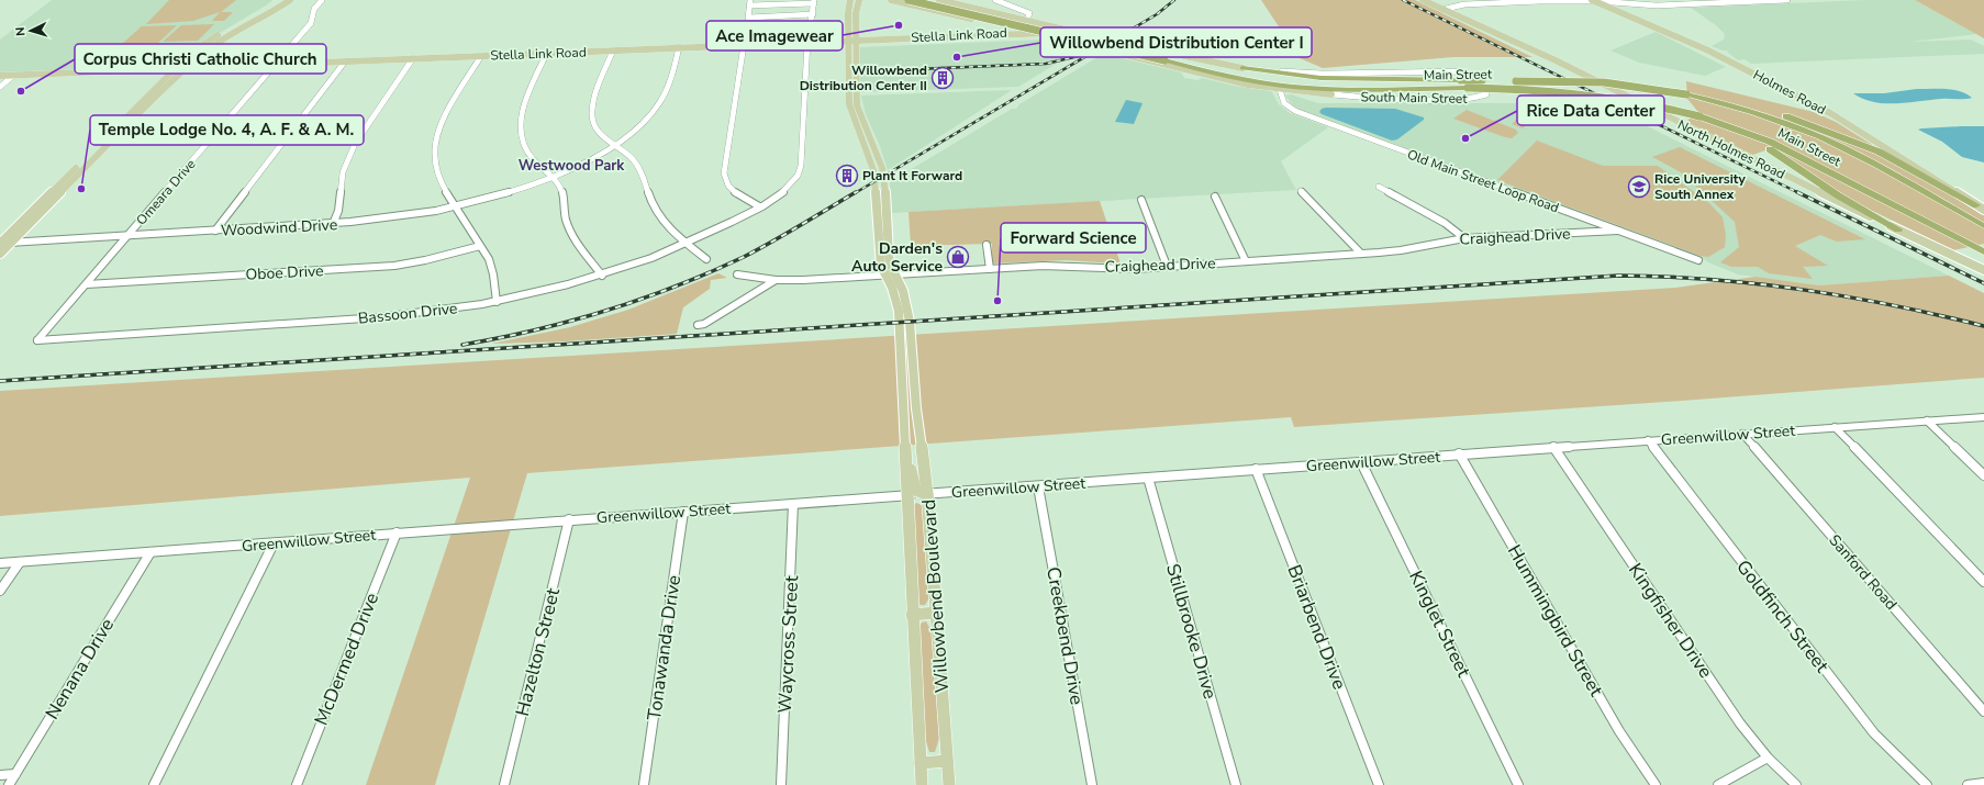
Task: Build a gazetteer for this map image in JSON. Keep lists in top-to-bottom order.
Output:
{
  "streets": {
    "highway": ["Main Street"],
    "main road": [
      "Stella Link Road",
      "Holmes Road",
      "South Main Street",
      "North Holmes Road",
      "Willowbend Boulevard"
    ],
    "street": [
      "Old Main Street Loop Road",
      "Omeara Drive",
      "Woodwind Drive",
      "Craighead Drive",
      "Oboe Drive",
      "Bassoon Drive",
      "Greenwillow Street",
      "Sanford Road",
      "Goldfinch Street",
      "Hummingbird Street",
      "Kingfisher Drive",
      "Kinglet Street",
      "Briarbend Drive",
      "Stillbrooke Drive",
      "Creekbend Drive",
      "Waycross Street",
      "Tonawanda Drive",
      "Hazelton Street",
      "McDermed Drive",
      "Nenana Drive"
    ]
  },
  "crossings": [
    ["Stella Link Road", "South Main Street"],
    ["Stella Link Road", "Omeara Drive"],
    ["Stella Link Road", "Woodwind Drive"],
    ["Stella Link Road", "Bassoon Drive"],
    ["Stella Link Road", "Willowbend Boulevard"],
    ["South Main Street", "Old Main Street Loop Road"],
    ["Old Main Street Loop Road", "Craighead Drive"],
    ["Omeara Drive", "Woodwind Drive"],
    ["Omeara Drive", "Oboe Drive"],
    ["Omeara Drive", "Bassoon Drive"],
    ["Craighead Drive", "Willowbend Boulevard"],
    ["Greenwillow Street", "Sanford Road"],
    ["Greenwillow Street", "Willowbend Boulevard"],
    ["Greenwillow Street", "Goldfinch Street"],
    ["Greenwillow Street", "Hummingbird Street"],
    ["Greenwillow Street", "Kingfisher Drive"],
    ["Greenwillow Street", "Kinglet Street"],
    ["Greenwillow Street", "Briarbend Drive"],
    ["Greenwillow Street", "Stillbrooke Drive"],
    ["Greenwillow Street", "Creekbend Drive"],
    ["Greenwillow Street", "Waycross Street"],
    ["Greenwillow Street", "Tonawanda Drive"],
    ["Greenwillow Street", "Hazelton Street"],
    ["Greenwillow Street", "McDermed Drive"],
    ["Greenwillow Street", "Nenana Drive"]
  ],
  "districts": ["Westwood Park"],
  "places": {
    "other": [
      "Ace Imagewear",
      "Willowbend Distribution Center I",
      "Corpus Christi Catholic Church",
      "Rice Data Center",
      "Temple Lodge No. 4, A. F. & A. M.",
      "Forward Science"
    ],
    "building": ["Willowbend Distribution Center II", "Plant It Forward"],
    "school or university": ["Rice University South Annex"],
    "shop": ["Darden's Auto Service"]
  },
  "north": "left"
}
